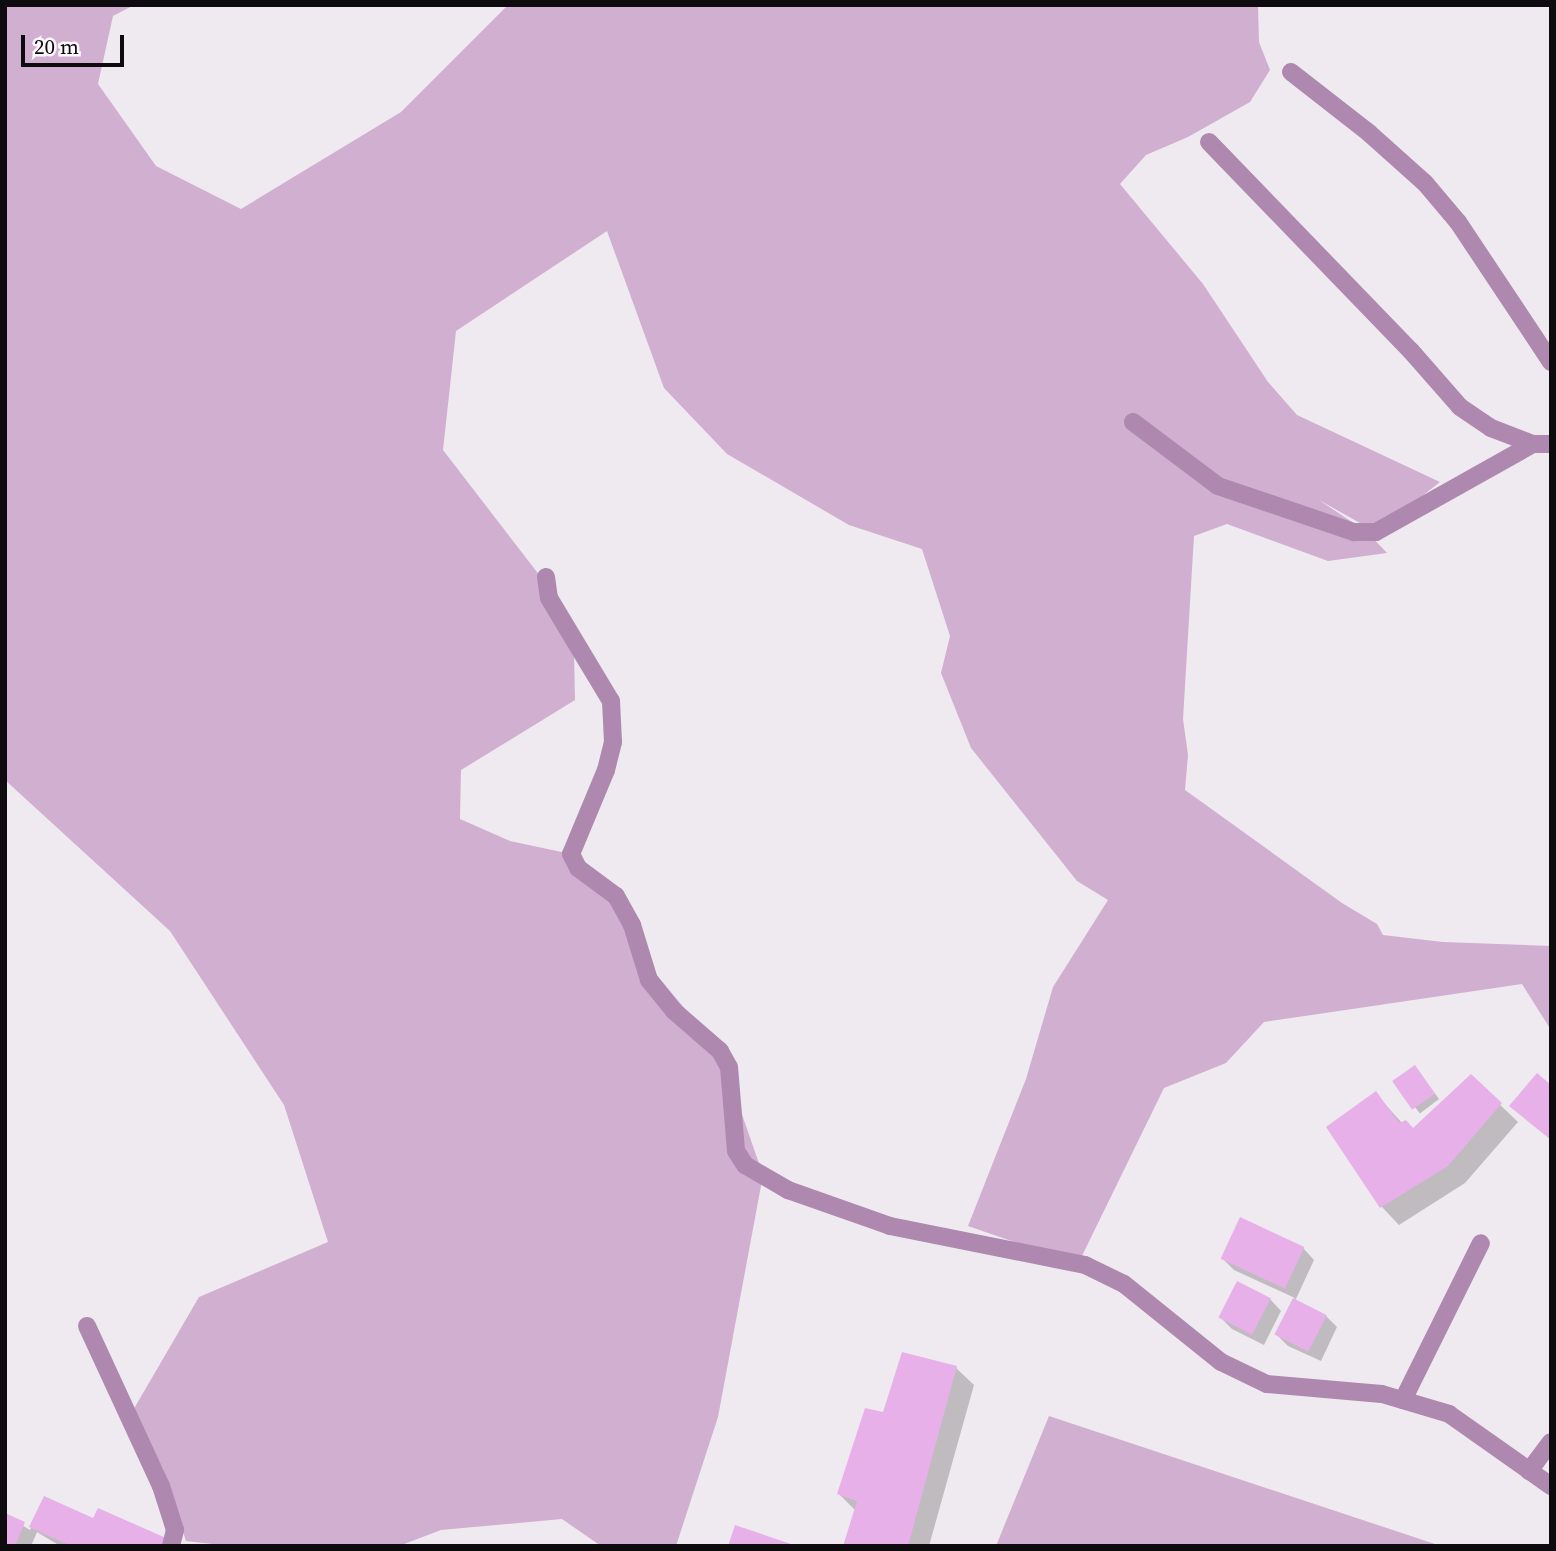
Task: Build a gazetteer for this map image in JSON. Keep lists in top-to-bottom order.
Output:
{
  "scale_bar": "20 m"
}
